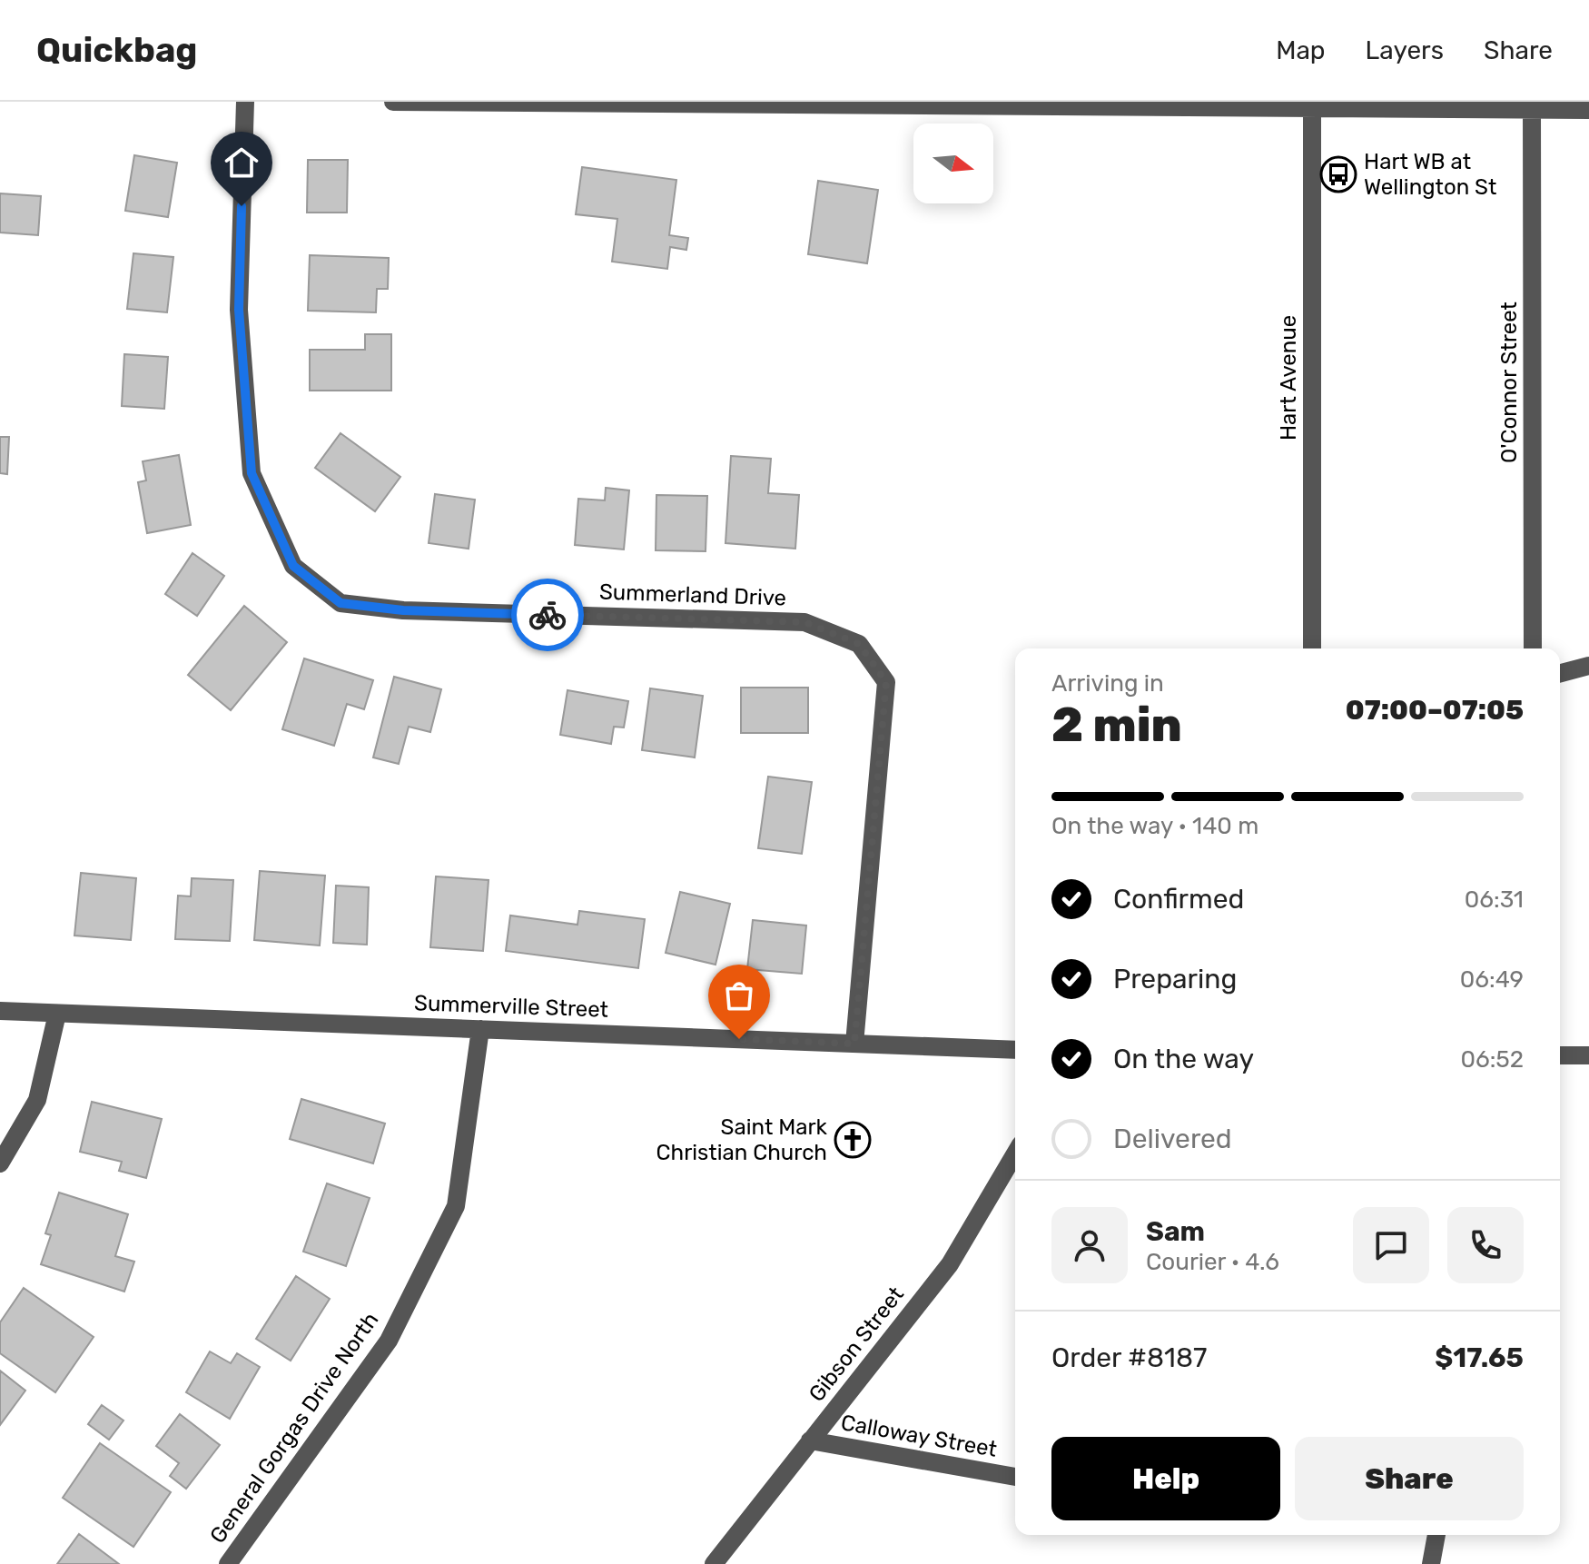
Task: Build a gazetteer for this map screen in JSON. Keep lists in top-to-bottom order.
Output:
{
  "streets": {
    "street": [
      "Hart Avenue",
      "O'Connor Street",
      "Summerland Drive",
      "Summerville Street",
      "Gibson Street",
      "General Gorgas Drive North",
      "Calloway Street"
    ]
  },
  "crossings": [
    ["Summerland Drive", "Summerville Street"],
    ["Summerville Street", "General Gorgas Drive North"],
    ["Gibson Street", "Calloway Street"]
  ],
  "places": {
    "bus stop": ["Hart WB at Wellington St"],
    "church": ["Saint Mark Christian Church"]
  },
  "north": "right",
  "page": {
    "header": "Quickbag",
    "nav": ["Map", "Layers", "Share"],
    "heading": ["2 min", "Arriving in", "07:00–07:05"],
    "panel": [
      "Sam",
      "Courier · 4.6",
      "Order #8187",
      "$17.65"
    ],
    "bar": "On the way · 140 m",
    "list": [
      ["Confirmed", "06:31"],
      ["Preparing", "06:49"],
      ["On the way", "06:52"],
      "Delivered"
    ],
    "buttons": ["Help", "Share"]
  }
}
